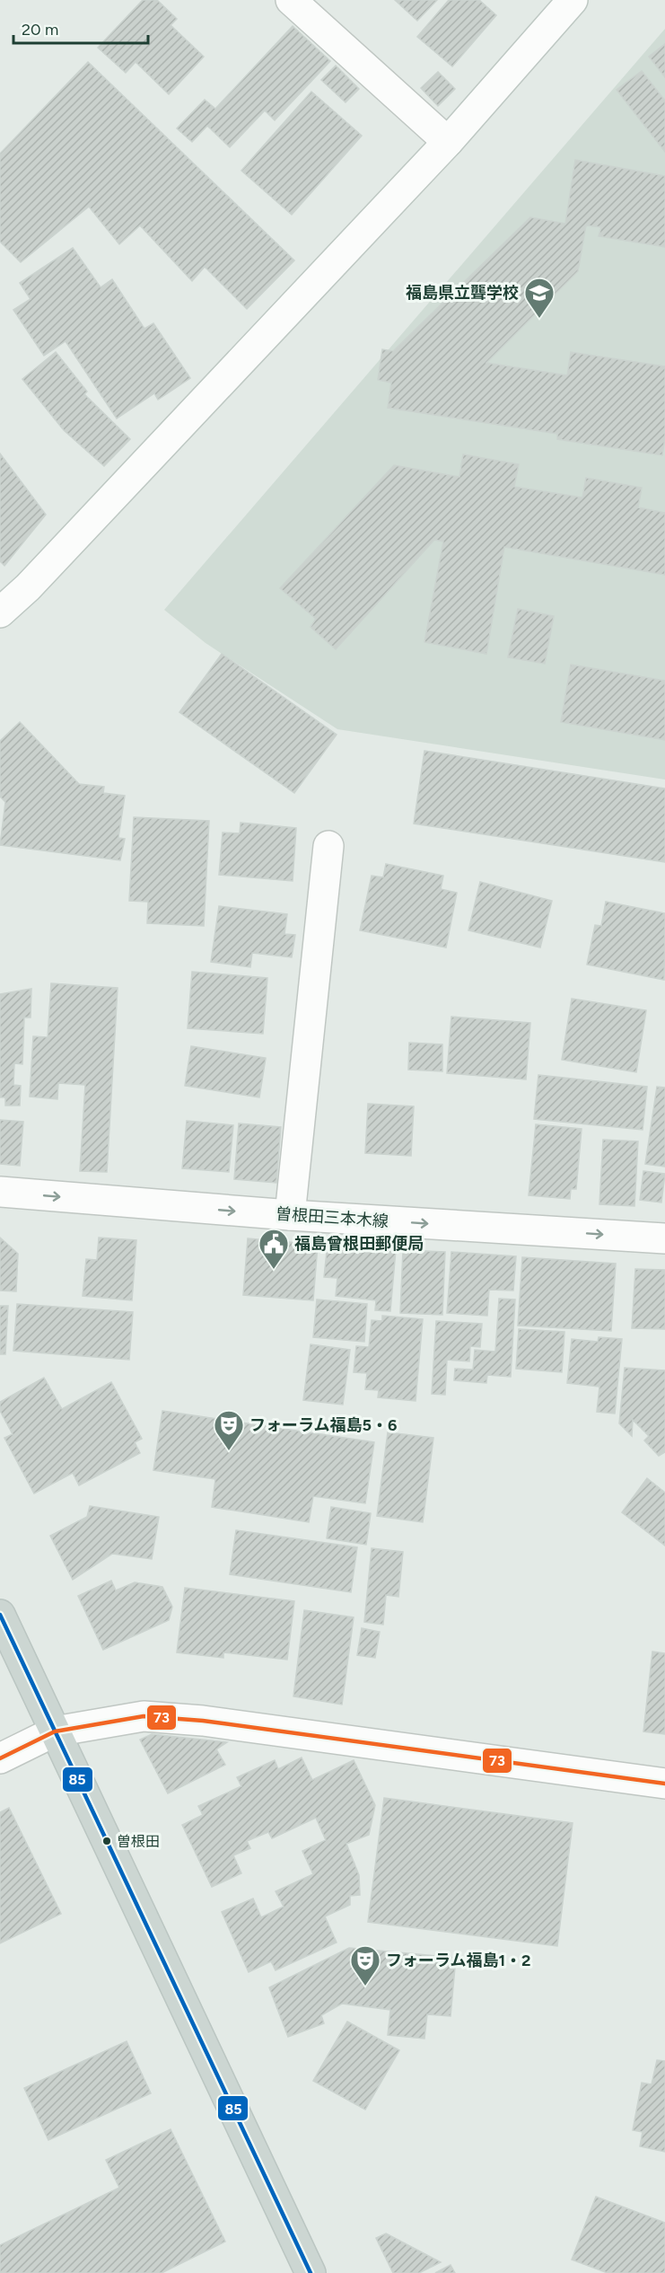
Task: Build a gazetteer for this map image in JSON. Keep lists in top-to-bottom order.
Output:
{
  "streets": {
    "street": ["曽根田三本木線"]
  },
  "one_way": ["曽根田三本木線"],
  "places": {
    "school or university": ["福島県立聾学校"],
    "public building": ["福島曾根田郵便局"],
    "theatre": ["フォーラム福島5・6", "フォーラム福島1・2"],
    "other": ["曽根田"]
  },
  "lines": ["transit line 85", "transit line 73"],
  "scale_bar": "20 m"
}
